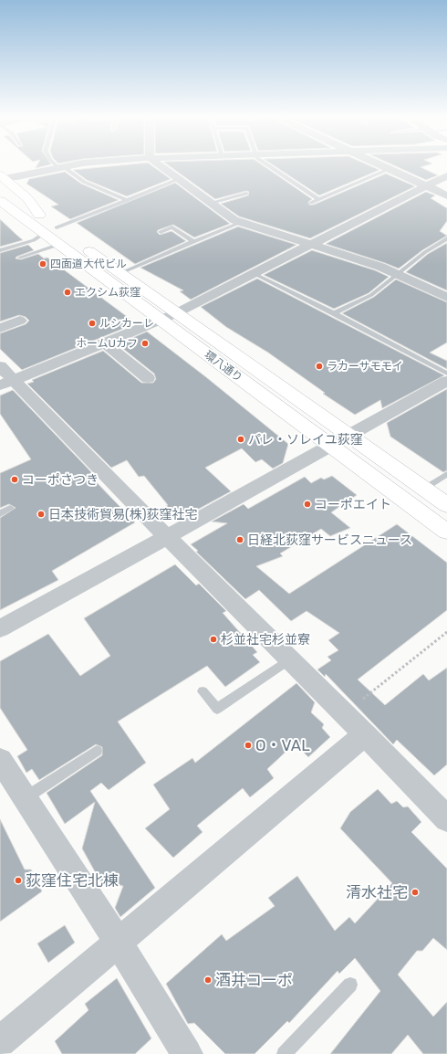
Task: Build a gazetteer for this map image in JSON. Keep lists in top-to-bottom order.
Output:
{
  "streets": {
    "main road": ["環八通り"]
  },
  "places": [
    "四面道大代ビル",
    "エクシム荻窪",
    "ルシカーレ",
    "ホームUカフ",
    "ラカーサモモイ",
    "パレ・ソレイユ荻窪",
    "コーポさつき",
    "コーポエイト",
    "日本技術貿易(株)荻窪社宅",
    "日経北荻窪サービスニュース",
    "杉並社宅杉並寮",
    "O・VAL",
    "荻窪住宅北棟",
    "清水社宅",
    "酒井コーポ"
  ]
}
